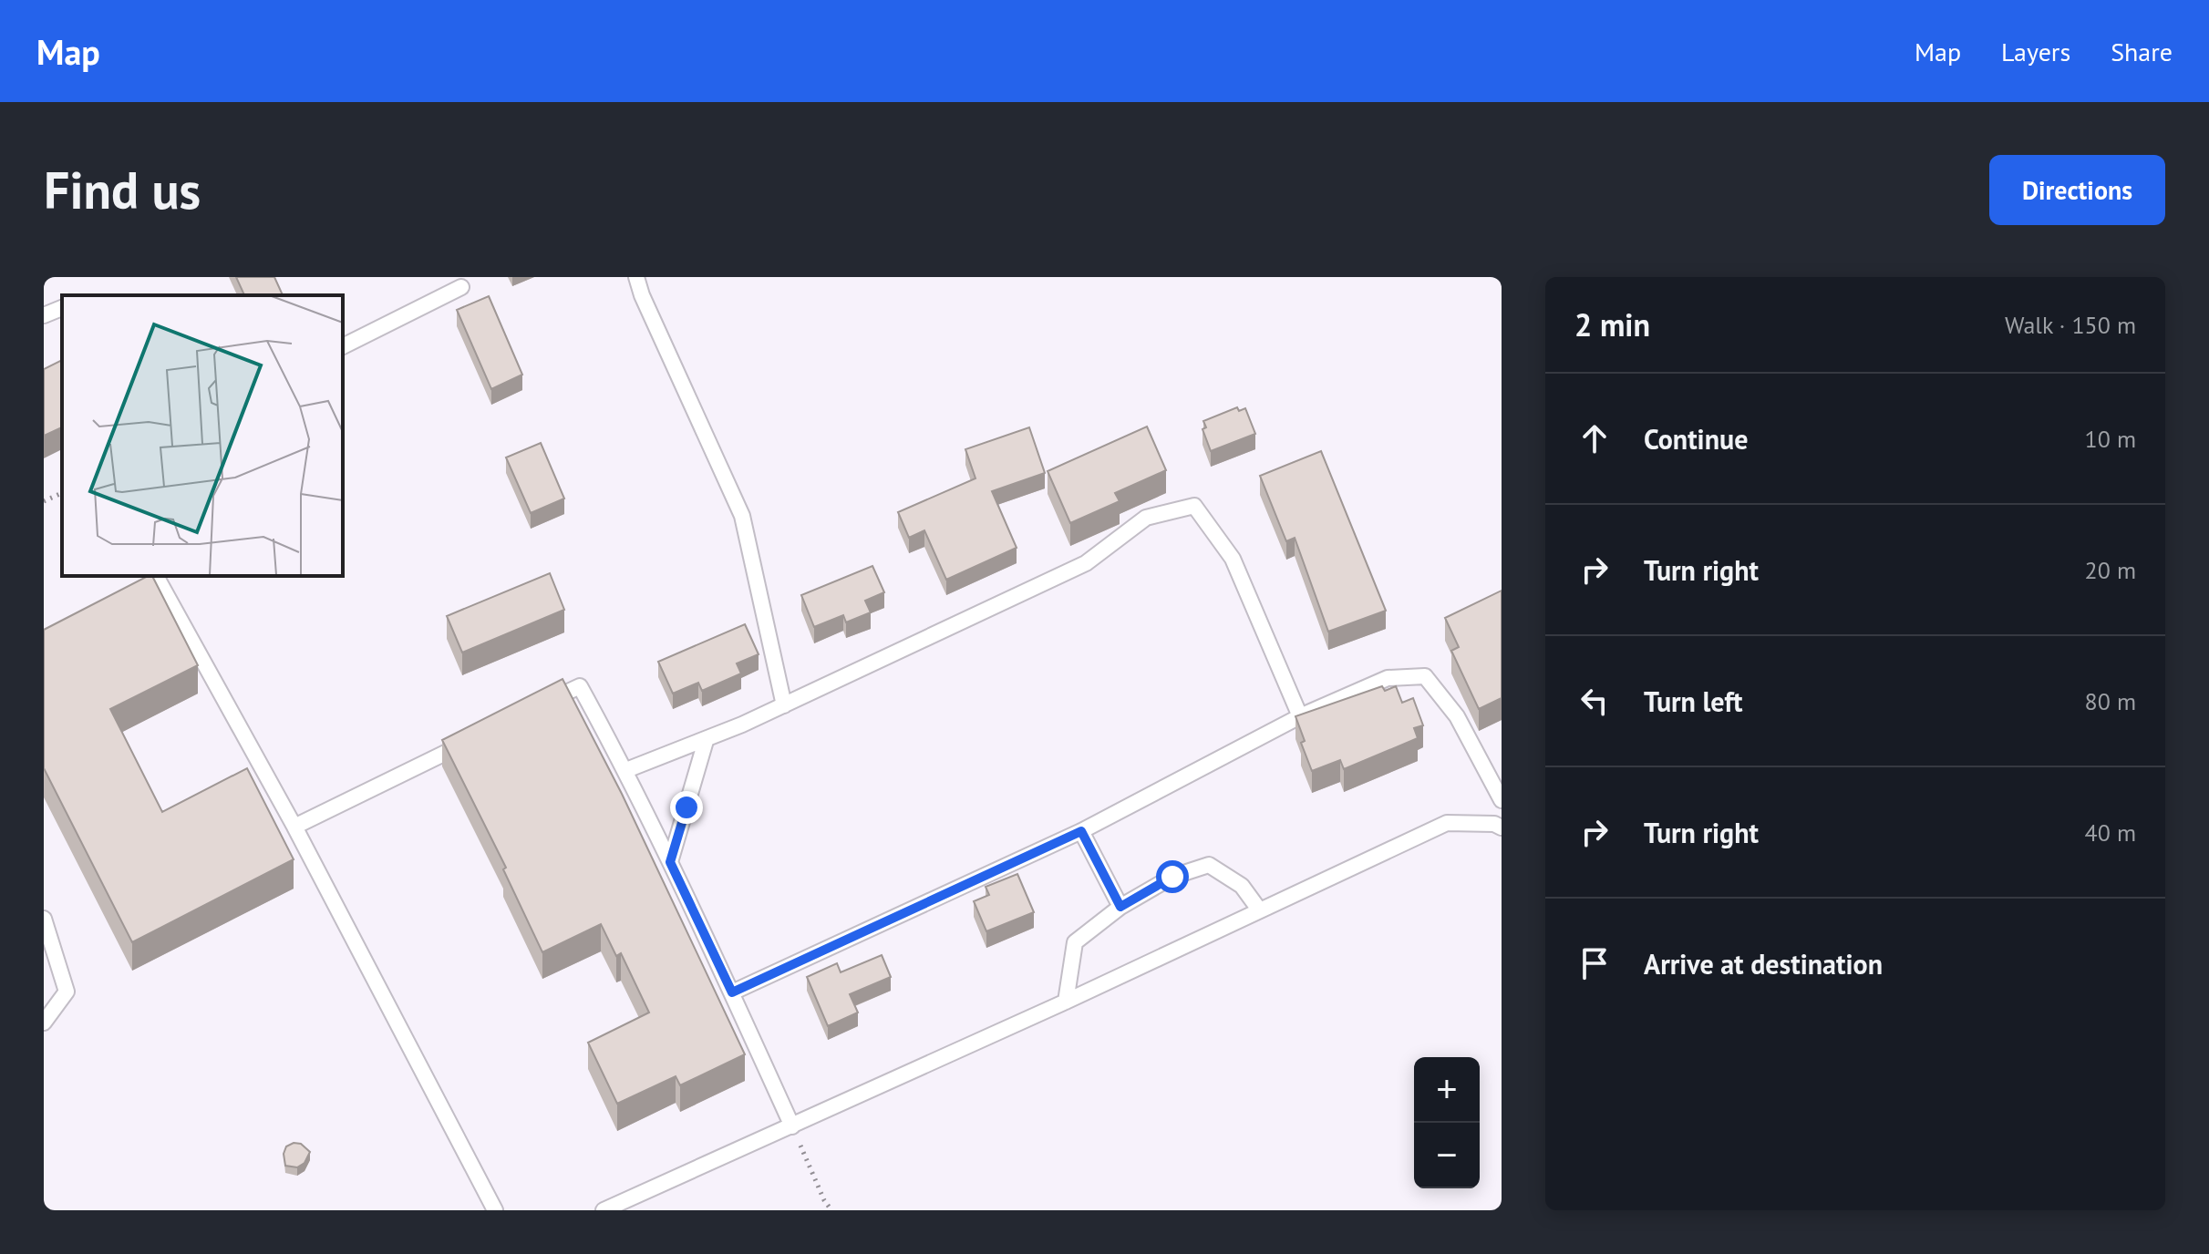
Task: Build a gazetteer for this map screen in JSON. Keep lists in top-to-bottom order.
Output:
{
  "page": {
    "header": "Map",
    "nav": ["Map", "Layers", "Share"],
    "buttons": "Directions",
    "title": "Find us",
    "heading": ["2 min", "Walk · 150 m"],
    "list": [
      ["Continue", "10 m"],
      ["Turn right", "20 m"],
      ["Turn left", "80 m"],
      ["Turn right", "40 m"],
      "Arrive at destination"
    ],
    "map_buttons": ["+", "−"]
  }
}
